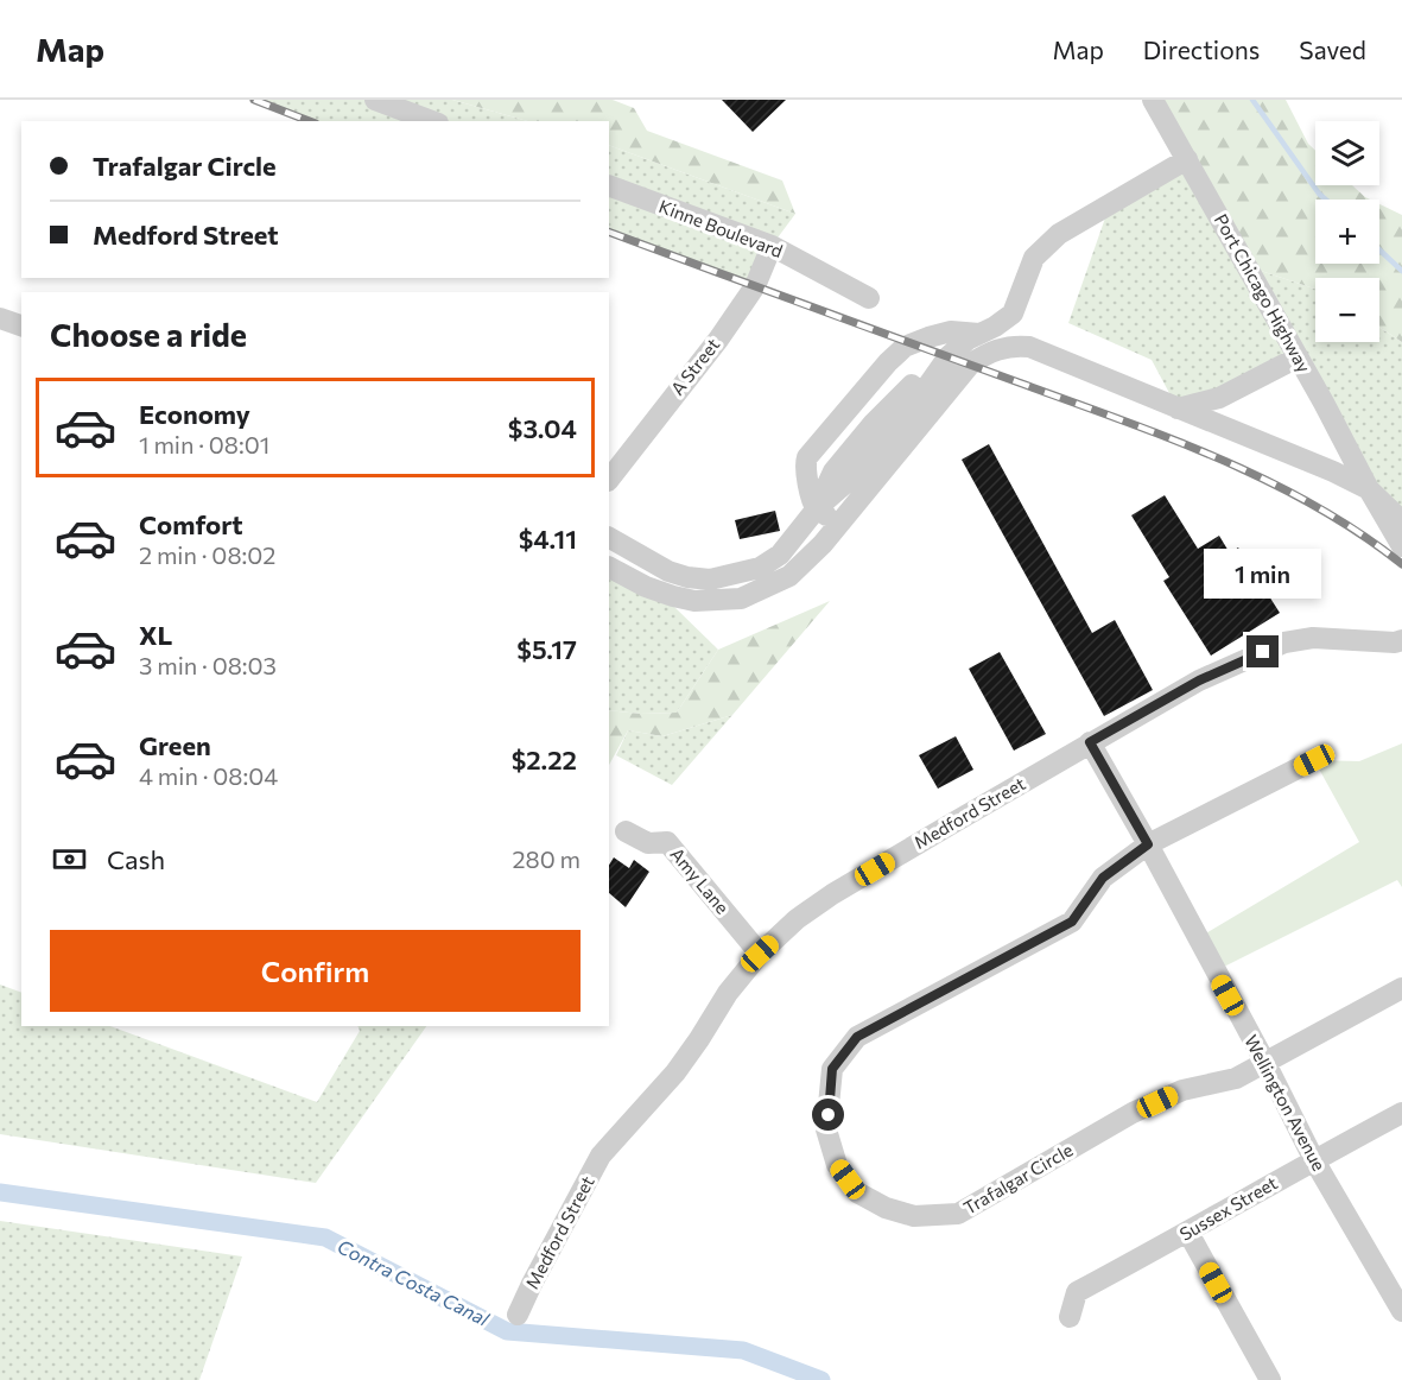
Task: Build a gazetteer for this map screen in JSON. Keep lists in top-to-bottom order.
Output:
{
  "streets": {
    "street": [
      "Kinne Boulevard",
      "Port Chicago Highway",
      "A Street",
      "Medford Street",
      "Amy Lane",
      "Wellington Avenue",
      "Trafalgar Circle",
      "Sussex Street"
    ]
  },
  "crossings": [
    ["Kinne Boulevard", "A Street"],
    ["Medford Street", "Amy Lane"],
    ["Medford Street", "Wellington Avenue"],
    ["Wellington Avenue", "Trafalgar Circle"],
    ["Wellington Avenue", "Sussex Street"]
  ],
  "water": ["Contra Costa Canal"],
  "page": {
    "header": "Map",
    "nav": ["Map", "Directions", "Saved"],
    "map_buttons": ["+", "−"],
    "banner": ["Trafalgar Circle", "Medford Street"],
    "heading": "Choose a ride",
    "list": [
      {
        "name": "Economy",
        "note": "1 min · 08:01",
        "value": "$3.04"
      },
      {
        "name": "Comfort",
        "note": "2 min · 08:02",
        "value": "$4.11"
      },
      {
        "name": "XL",
        "note": "3 min · 08:03",
        "value": "$5.17"
      },
      {
        "name": "Green",
        "note": "4 min · 08:04",
        "value": "$2.22"
      }
    ],
    "bubble": "1 min",
    "pay": ["Cash", "280 m"],
    "buttons": "Confirm"
  }
}
